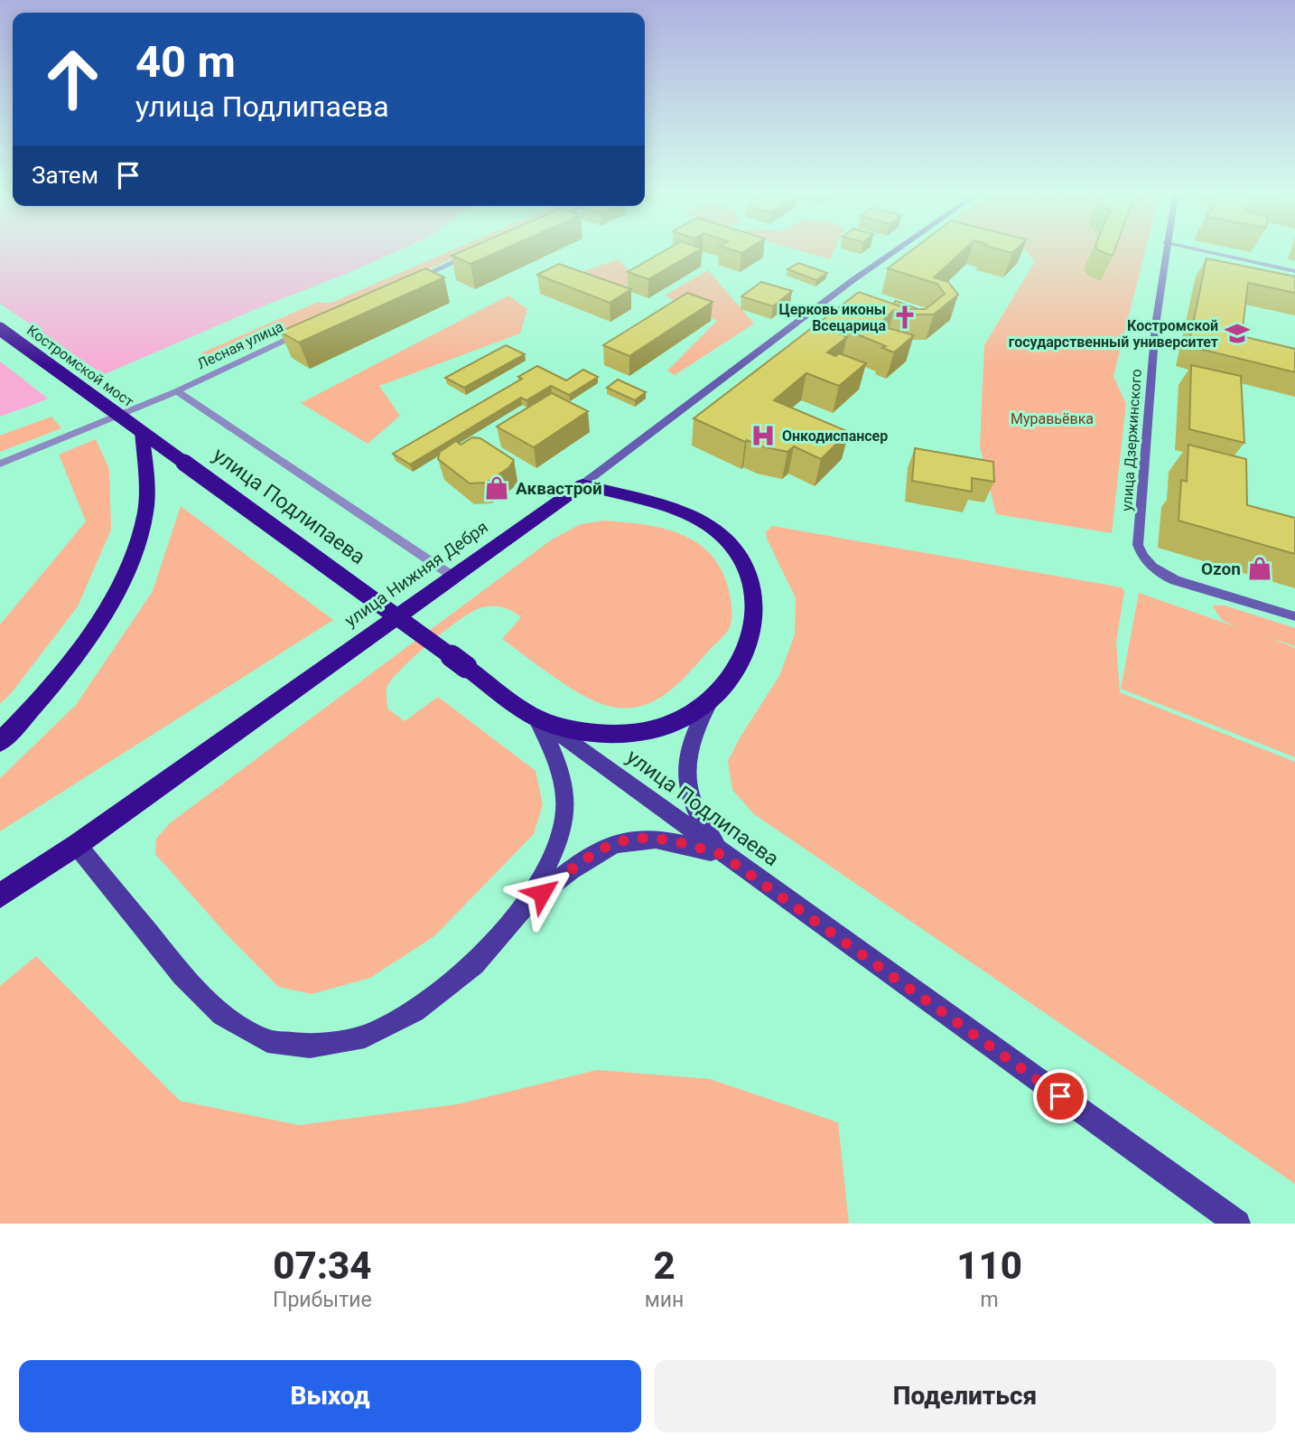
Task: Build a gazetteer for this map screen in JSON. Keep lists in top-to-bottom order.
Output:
{
  "streets": {
    "highway": ["Костромской мост", "улица Подлипаева", "улица Нижняя Дебря"],
    "street": ["Лесная улица", "улица Дзержинского"]
  },
  "crossings": [
    ["Костромской мост", "улица Подлипаева"]
  ],
  "parks": ["Муравьёвка"],
  "places": {
    "church": ["Церковь иконы Всецарица"],
    "school or university": ["Костромской государственный университет"],
    "hospital": ["Онкодиспансер"],
    "shop": ["Аквастрой", "Ozon"]
  },
  "page": {
    "turn": ["40 m", "улица Подлипаева"],
    "then": "Затем",
    "eta": [
      "07:34",
      "Прибытие",
      "2",
      "мин",
      "110",
      "m"
    ],
    "buttons": ["Выход", "Поделиться"]
  }
}
